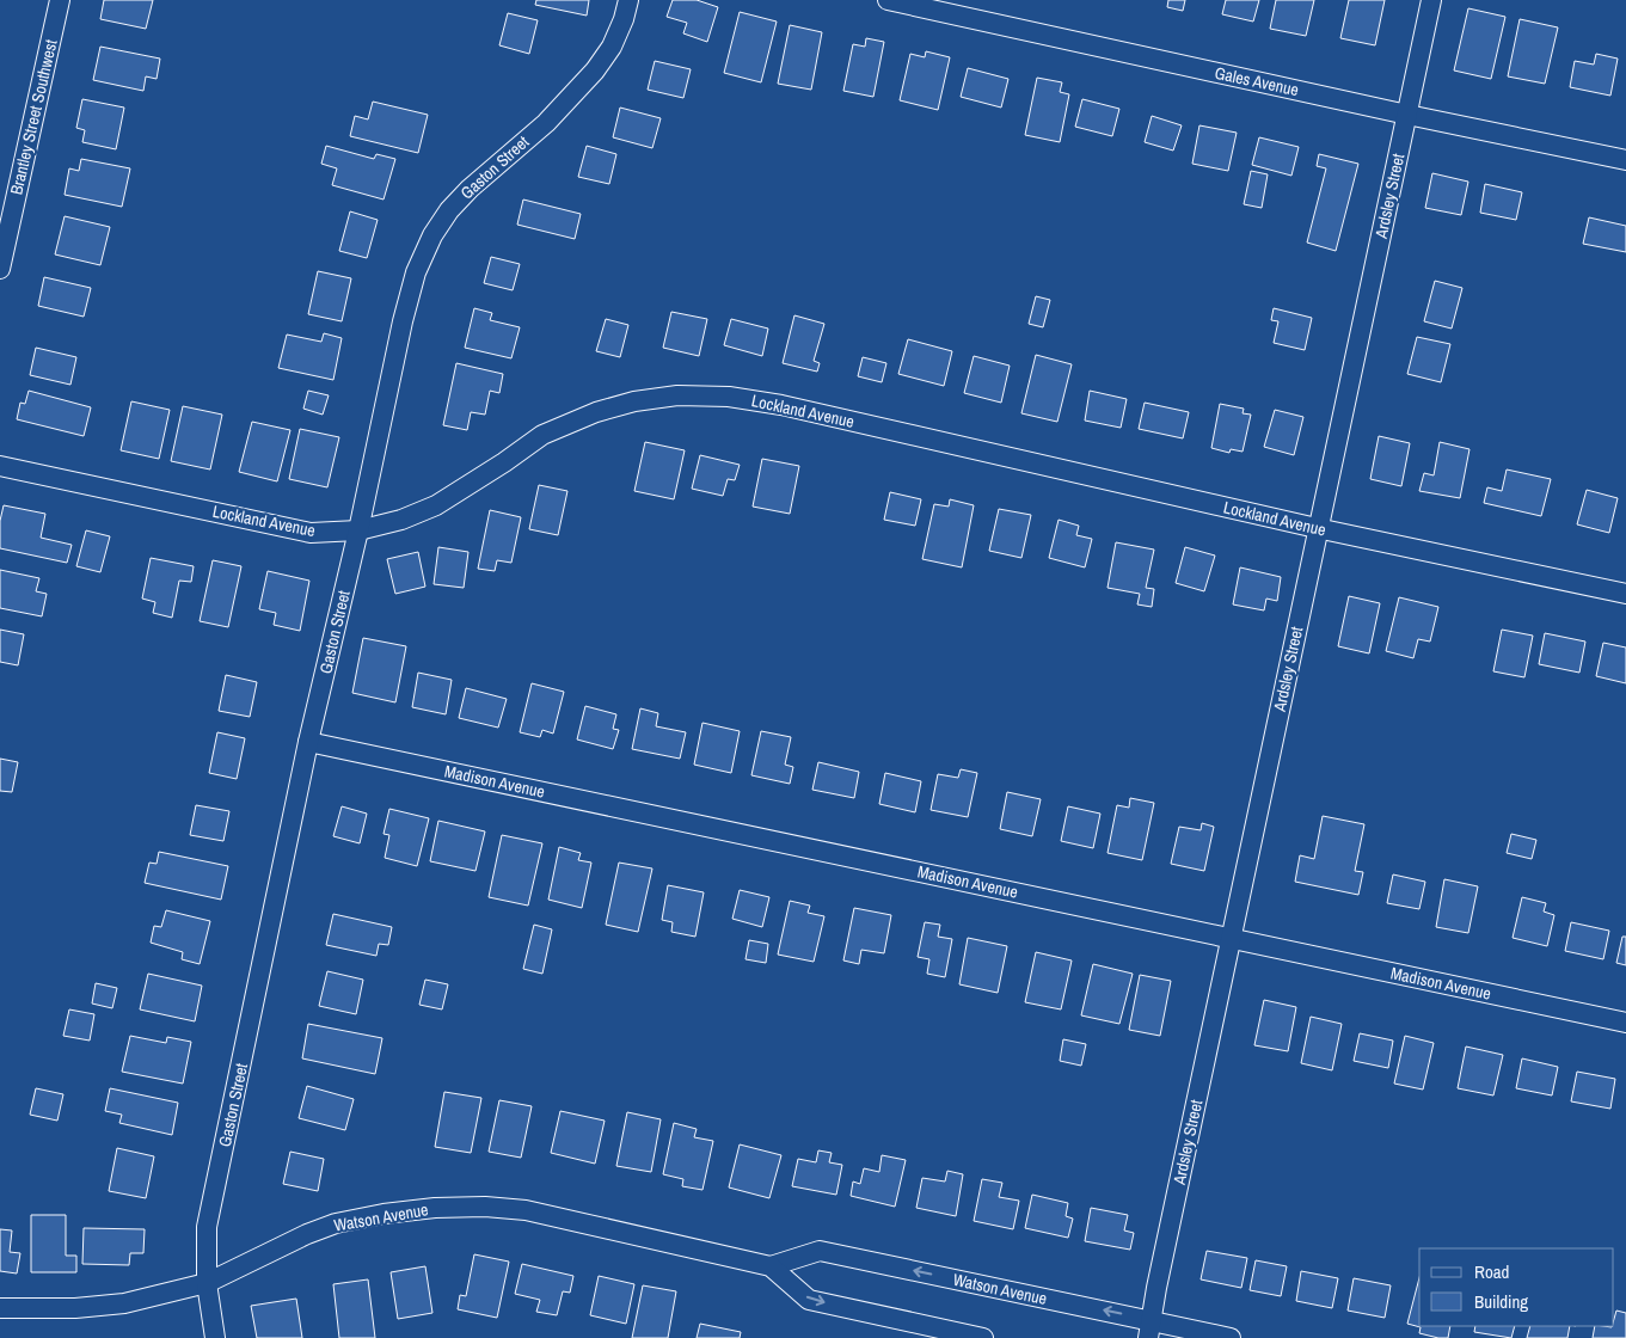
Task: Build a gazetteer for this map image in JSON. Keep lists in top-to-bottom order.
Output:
{
  "streets": {
    "street": [
      "Gales Avenue",
      "Brantley Street Southwest",
      "Gaston Street",
      "Ardsley Street",
      "Lockland Avenue",
      "Madison Avenue",
      "Watson Avenue"
    ]
  },
  "crossings": [
    ["Gales Avenue", "Ardsley Street"],
    ["Gaston Street", "Lockland Avenue"],
    ["Gaston Street", "Madison Avenue"],
    ["Gaston Street", "Watson Avenue"],
    ["Ardsley Street", "Lockland Avenue"],
    ["Ardsley Street", "Madison Avenue"],
    ["Ardsley Street", "Watson Avenue"]
  ],
  "legend": ["Road", "Building"]
}
